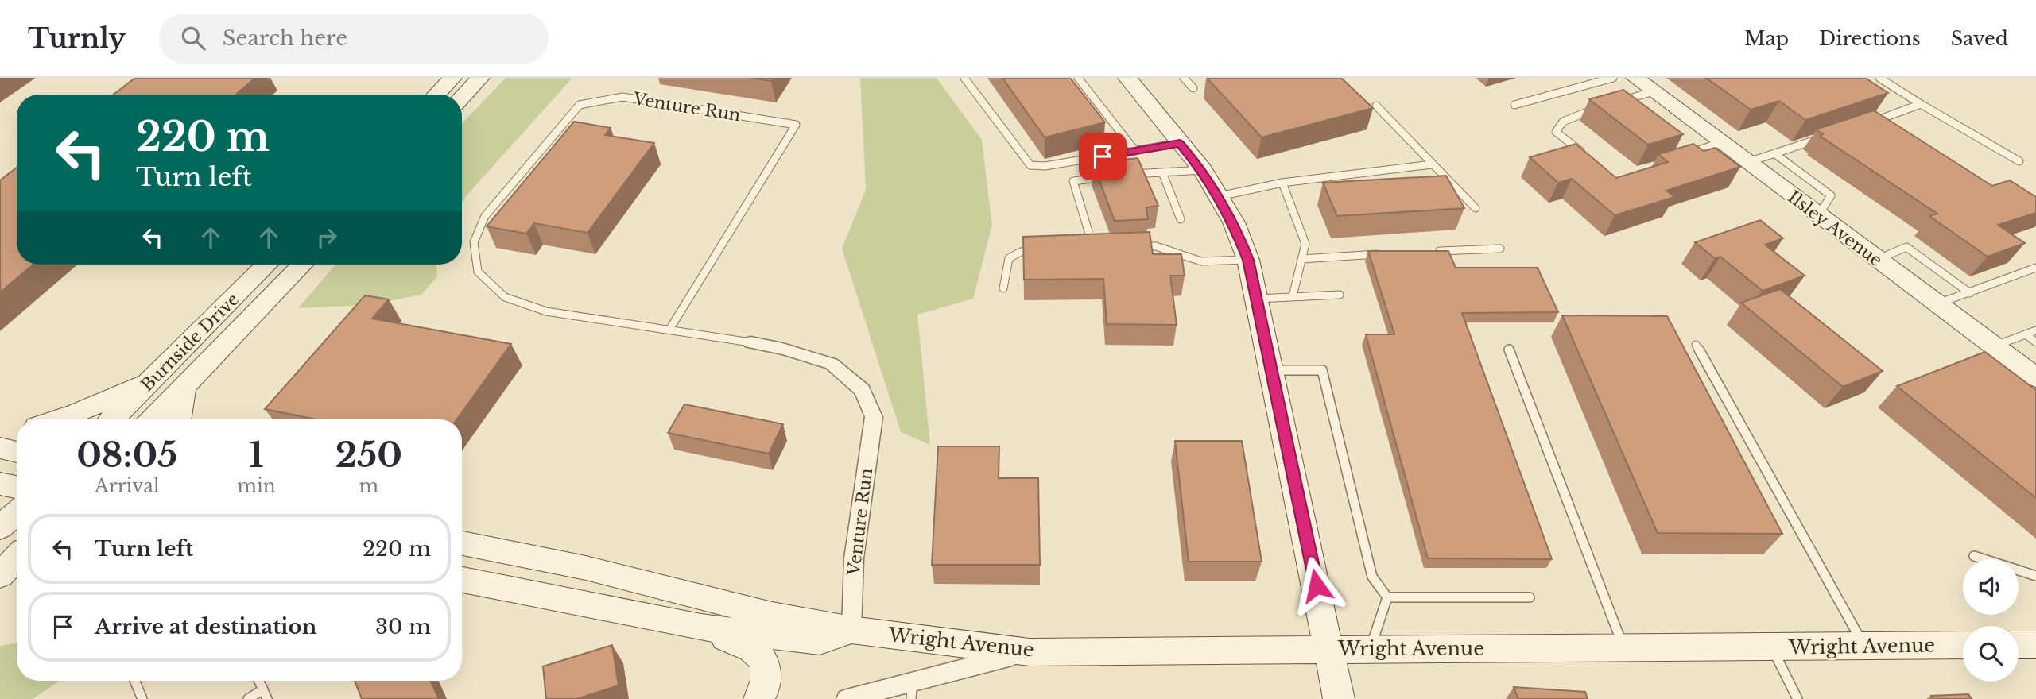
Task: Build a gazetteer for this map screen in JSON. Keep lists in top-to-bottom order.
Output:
{
  "streets": {
    "main road": ["Ilsley Avenue", "Burnside Drive", "Wright Avenue"],
    "street": ["Venture Run"]
  },
  "crossings": [
    ["Venture Run", "Wright Avenue"]
  ],
  "page": {
    "header": "Turnly",
    "search": "Search here",
    "nav": ["Map", "Directions", "Saved"],
    "turn": ["220 m", "Turn left"],
    "eta": [
      "08:05",
      "Arrival",
      "1",
      "min",
      "250",
      "m"
    ],
    "list": [
      {
        "name": "Turn left",
        "value": "220 m"
      },
      {
        "name": "Arrive at destination",
        "value": "30 m"
      }
    ]
  }
}
